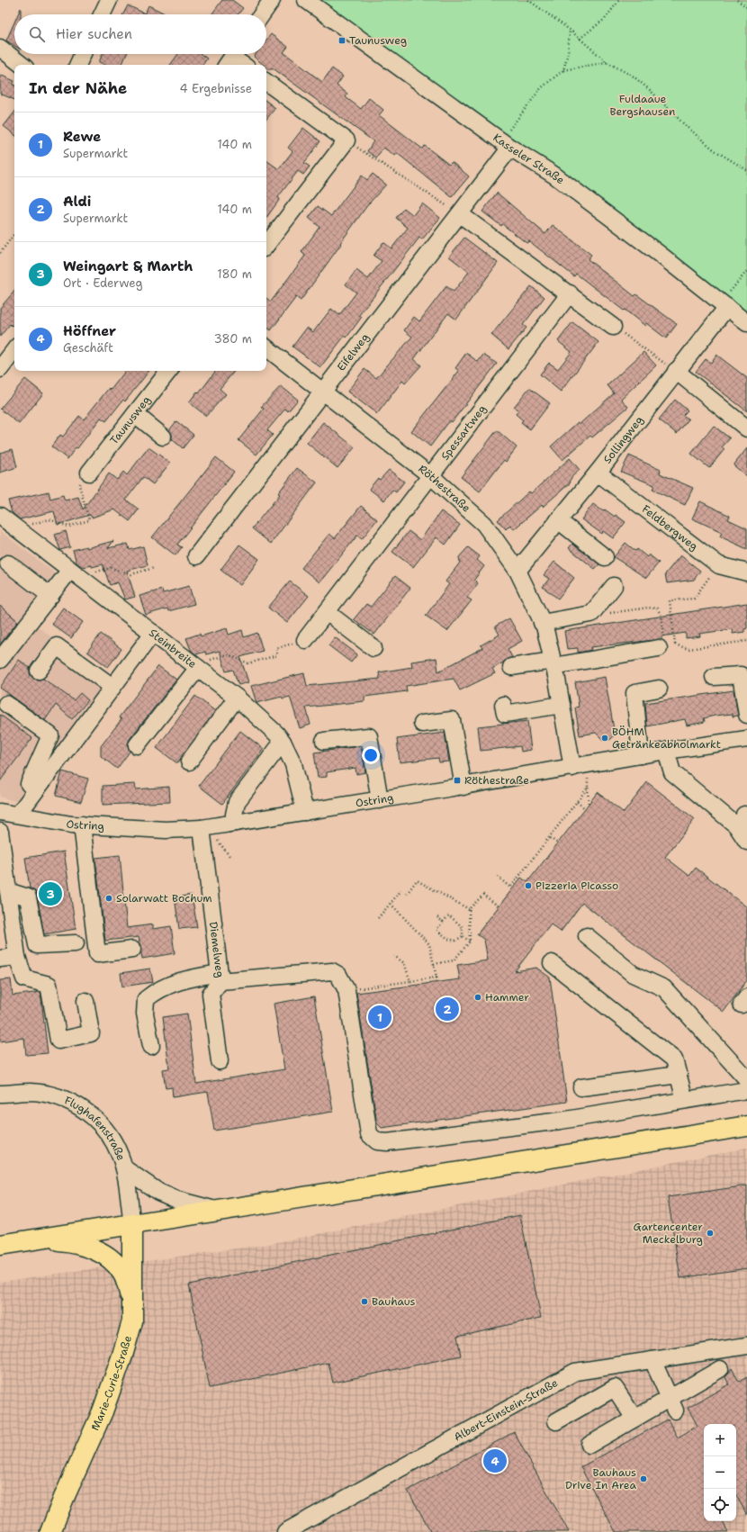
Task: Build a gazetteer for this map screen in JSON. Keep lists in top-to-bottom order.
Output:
{
  "streets": {
    "main road": ["Marie-Curie-Straße"],
    "street": [
      "Kasseler Straße",
      "Eifelweg",
      "Taunusweg",
      "Spessartweg",
      "Sollingweg",
      "Röthestraße",
      "Feldbergweg",
      "Steinbreite",
      "Ostring",
      "Diemelweg",
      "Flughafenstraße",
      "Albert-Einstein-Straße"
    ]
  },
  "crossings": [
    ["Kasseler Straße", "Eifelweg"],
    ["Kasseler Straße", "Sollingweg"],
    ["Eifelweg", "Röthestraße"],
    ["Spessartweg", "Röthestraße"],
    ["Sollingweg", "Röthestraße"],
    ["Sollingweg", "Feldbergweg"],
    ["Röthestraße", "Ostring"],
    ["Steinbreite", "Ostring"],
    ["Ostring", "Diemelweg"],
    ["Flughafenstraße", "Marie-Curie-Straße"]
  ],
  "parks": ["Fuldaaue Bergshausen"],
  "places": {
    "transit": ["Taunusweg", "Röthestraße"],
    "other": [
      "BÖHM Getränkeabholmarkt",
      "Pizzeria Picasso",
      "Solarwatt Bochum",
      "Hammer",
      "Gartencenter Meckelburg",
      "Bauhaus",
      "Bauhaus Drive In Area"
    ]
  },
  "page": {
    "search": "Hier suchen",
    "heading": ["In der Nähe", "4 Ergebnisse"],
    "list": [
      {
        "mark": "1",
        "name": "Rewe",
        "note": "Supermarkt",
        "value": "140 m"
      },
      {
        "mark": "2",
        "name": "Aldi",
        "note": "Supermarkt",
        "value": "140 m"
      },
      {
        "mark": "3",
        "name": "Weingart & Marth",
        "note": "Ort · Ederweg",
        "value": "180 m"
      },
      {
        "mark": "4",
        "name": "Höffner",
        "note": "Geschäft",
        "value": "380 m"
      }
    ],
    "pins": [
      "3",
      "2",
      "1",
      "4"
    ],
    "map_buttons": ["+", "−"]
  }
}
